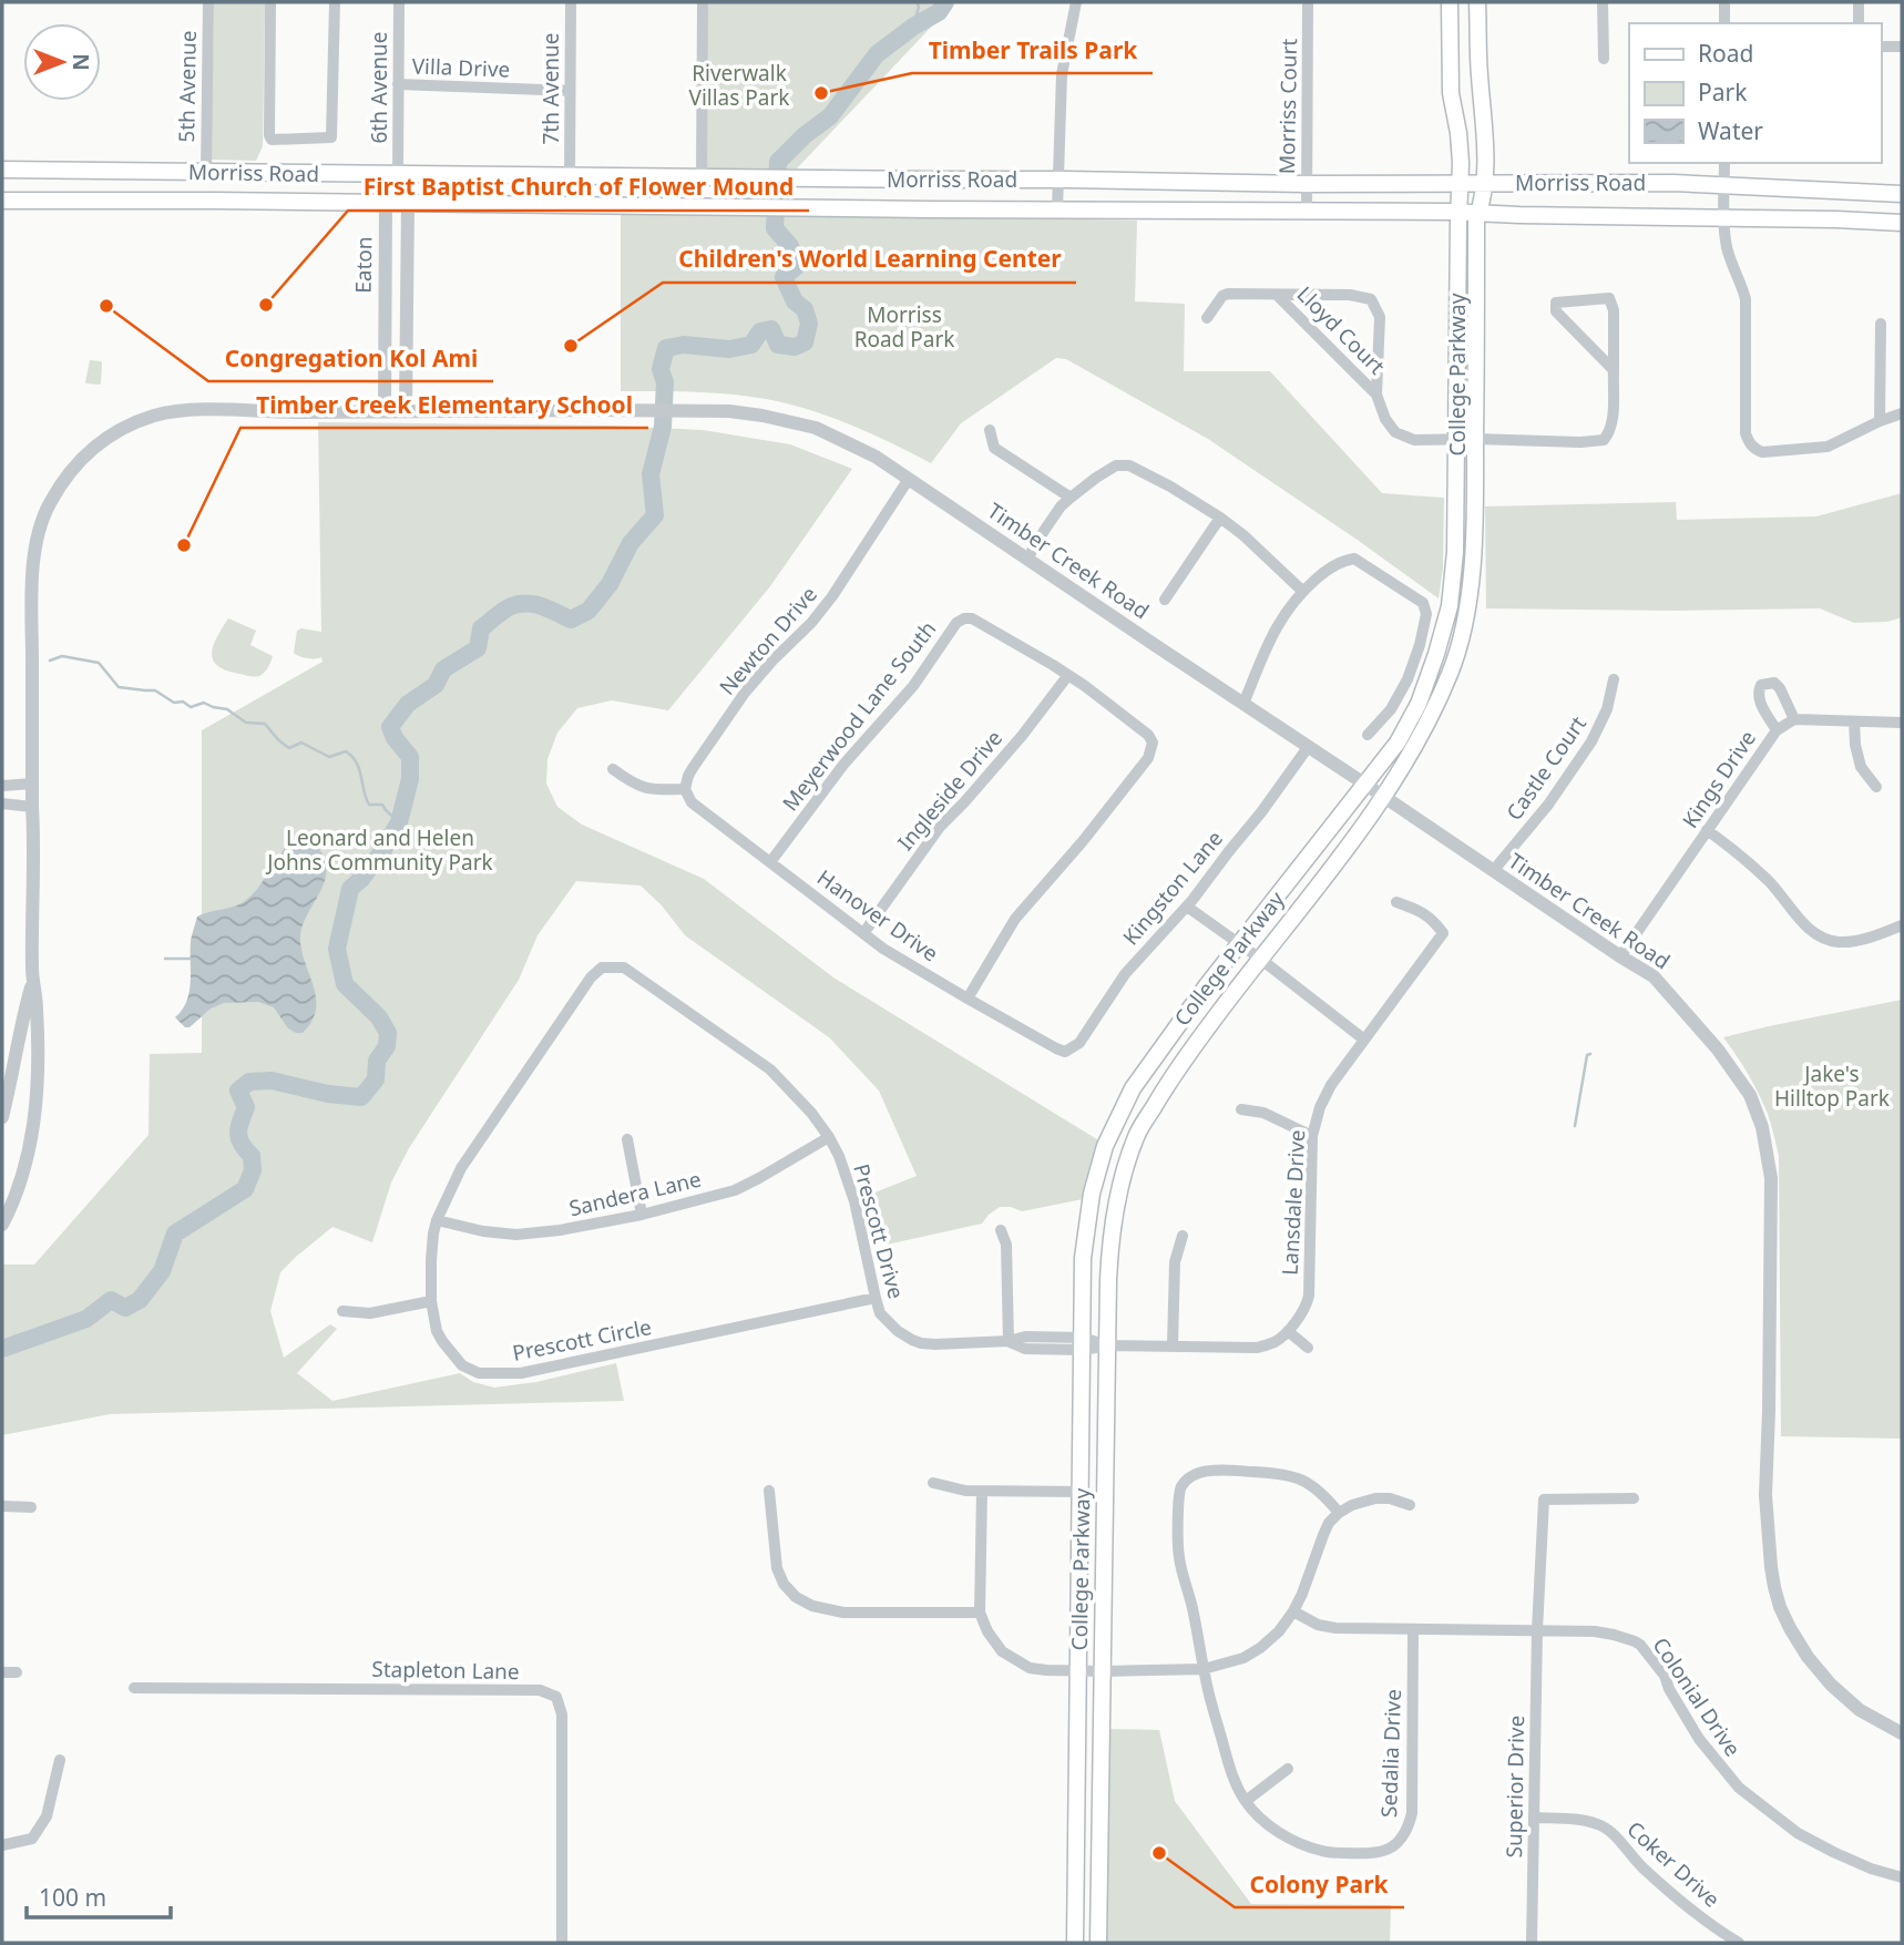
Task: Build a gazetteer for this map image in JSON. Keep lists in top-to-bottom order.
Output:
{
  "streets": {
    "main road": ["Morriss Road", "College Parkway"],
    "street": [
      "Villa Drive",
      "5th Avenue",
      "6th Avenue",
      "7th Avenue",
      "Morriss Court",
      "Eaton",
      "Lloyd Court",
      "Timber Creek Road",
      "Newton Drive",
      "Meyerwood Lane South",
      "Castle Court",
      "Kings Drive",
      "Ingleside Drive",
      "Kingston Lane",
      "Hanover Drive",
      "Sandera Lane",
      "Lansdale Drive",
      "Prescott Drive",
      "Prescott Circle",
      "Stapleton Lane",
      "Colonial Drive",
      "Sedalia Drive",
      "Superior Drive",
      "Coker Drive"
    ]
  },
  "crossings": [
    ["Villa Drive", "6th Avenue"],
    ["Villa Drive", "7th Avenue"],
    ["5th Avenue", "Morriss Road"],
    ["6th Avenue", "Morriss Road"],
    ["6th Avenue", "Eaton"],
    ["7th Avenue", "Morriss Road"],
    ["Morriss Court", "Morriss Road"],
    ["Morriss Road", "Eaton"],
    ["Morriss Road", "College Parkway"],
    ["Eaton", "Timber Creek Road"],
    ["Lloyd Court", "College Parkway"],
    ["College Parkway", "Timber Creek Road"],
    ["College Parkway", "Prescott Drive"],
    ["Timber Creek Road", "Newton Drive"],
    ["Timber Creek Road", "Castle Court"],
    ["Timber Creek Road", "Kings Drive"],
    ["Timber Creek Road", "Kingston Lane"],
    ["Newton Drive", "Hanover Drive"],
    ["Meyerwood Lane South", "Ingleside Drive"],
    ["Meyerwood Lane South", "Hanover Drive"],
    ["Ingleside Drive", "Hanover Drive"],
    ["Kingston Lane", "Hanover Drive"],
    ["Sandera Lane", "Prescott Drive"],
    ["Sandera Lane", "Prescott Circle"],
    ["Prescott Drive", "Prescott Circle"],
    ["Colonial Drive", "Sedalia Drive"],
    ["Colonial Drive", "Superior Drive"],
    ["Superior Drive", "Coker Drive"]
  ],
  "parks": [
    "Riverwalk Villas Park",
    "Morriss Road Park",
    "Leonard and Helen Johns Community Park",
    "Jake's Hilltop Park"
  ],
  "places": [
    "Timber Trails Park",
    "First Baptist Church of Flower Mound",
    "Congregation Kol Ami",
    "Children's World Learning Center",
    "Timber Creek Elementary School",
    "Colony Park"
  ],
  "legend": ["Road", "Park", "Water"],
  "scale_bar": "100 m",
  "north": "right"
}
